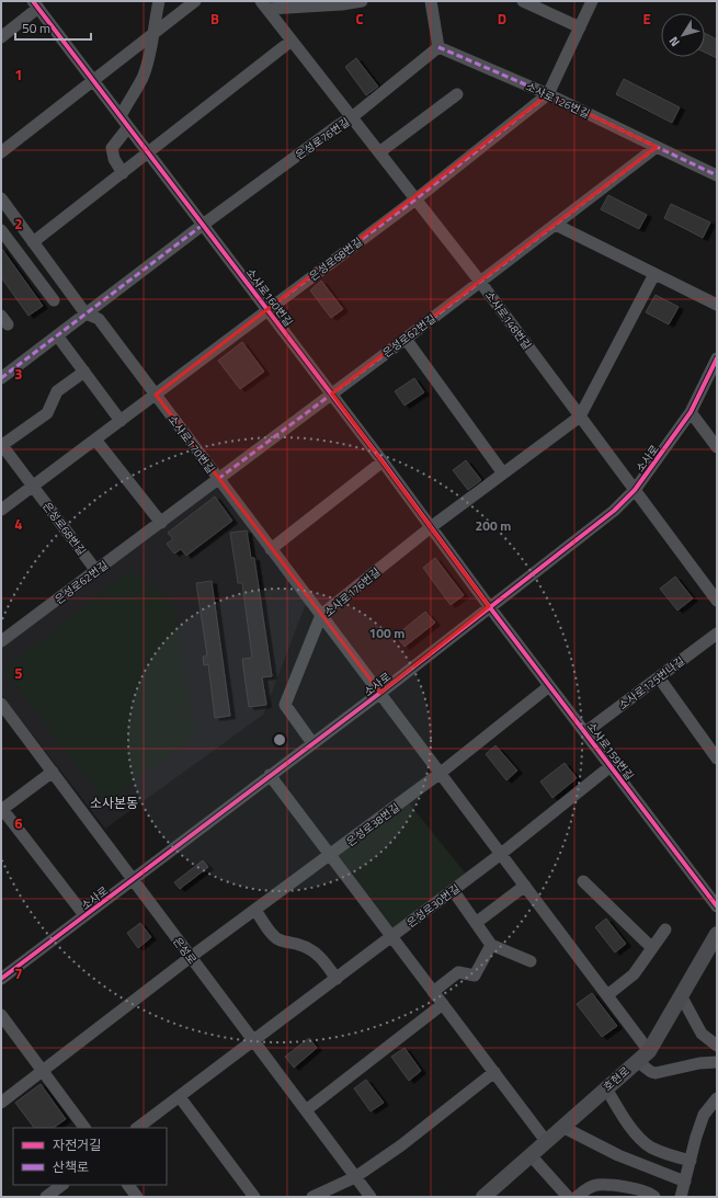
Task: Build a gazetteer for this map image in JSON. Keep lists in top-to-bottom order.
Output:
{
  "streets": {
    "main road": ["호현로"],
    "street": [
      "소사로126번길",
      "은성로76번길",
      "은성로68번길",
      "소사로160번길",
      "소사로148번길",
      "은성로62번길",
      "소사로170번길",
      "소사로",
      "소사로176번길",
      "소사로125번나길",
      "소사로159번길",
      "은성로38번길",
      "은성로30번길",
      "은성로"
    ]
  },
  "crossings": [
    ["소사로126번길", "은성로76번길"],
    ["소사로126번길", "은성로68번길"],
    ["소사로126번길", "은성로62번길"],
    ["은성로76번길", "소사로160번길"],
    ["은성로76번길", "소사로148번길"],
    ["은성로76번길", "소사로170번길"],
    ["은성로68번길", "소사로160번길"],
    ["은성로68번길", "소사로148번길"],
    ["은성로68번길", "은성로62번길"],
    ["은성로68번길", "소사로170번길"],
    ["소사로160번길", "은성로62번길"],
    ["소사로160번길", "소사로"],
    ["소사로160번길", "소사로176번길"],
    ["소사로160번길", "소사로159번길"],
    ["소사로148번길", "은성로62번길"],
    ["소사로148번길", "소사로"],
    ["소사로148번길", "소사로176번길"],
    ["은성로62번길", "소사로170번길"],
    ["소사로170번길", "소사로"],
    ["소사로170번길", "소사로176번길"],
    ["소사로170번길", "은성로38번길"],
    ["소사로170번길", "은성로30번길"],
    ["소사로170번길", "호현로"],
    ["소사로", "소사로176번길"],
    ["소사로", "소사로159번길"],
    ["소사로", "은성로"],
    ["소사로125번나길", "소사로159번길"],
    ["소사로159번길", "은성로38번길"],
    ["소사로159번길", "은성로30번길"],
    ["은성로38번길", "은성로"],
    ["은성로30번길", "은성로"]
  ],
  "districts": ["소사본동"],
  "legend": ["자전거길", "산책로"],
  "scale_bar": "50 m",
  "north": "bottom left",
  "grid": {
    "columns": [
      "B",
      "C",
      "D",
      "E"
    ],
    "rows": [
      "1",
      "2",
      "3",
      "4",
      "5",
      "6",
      "7"
    ]
  },
  "rings": ["200 m", "100 m"]
}
